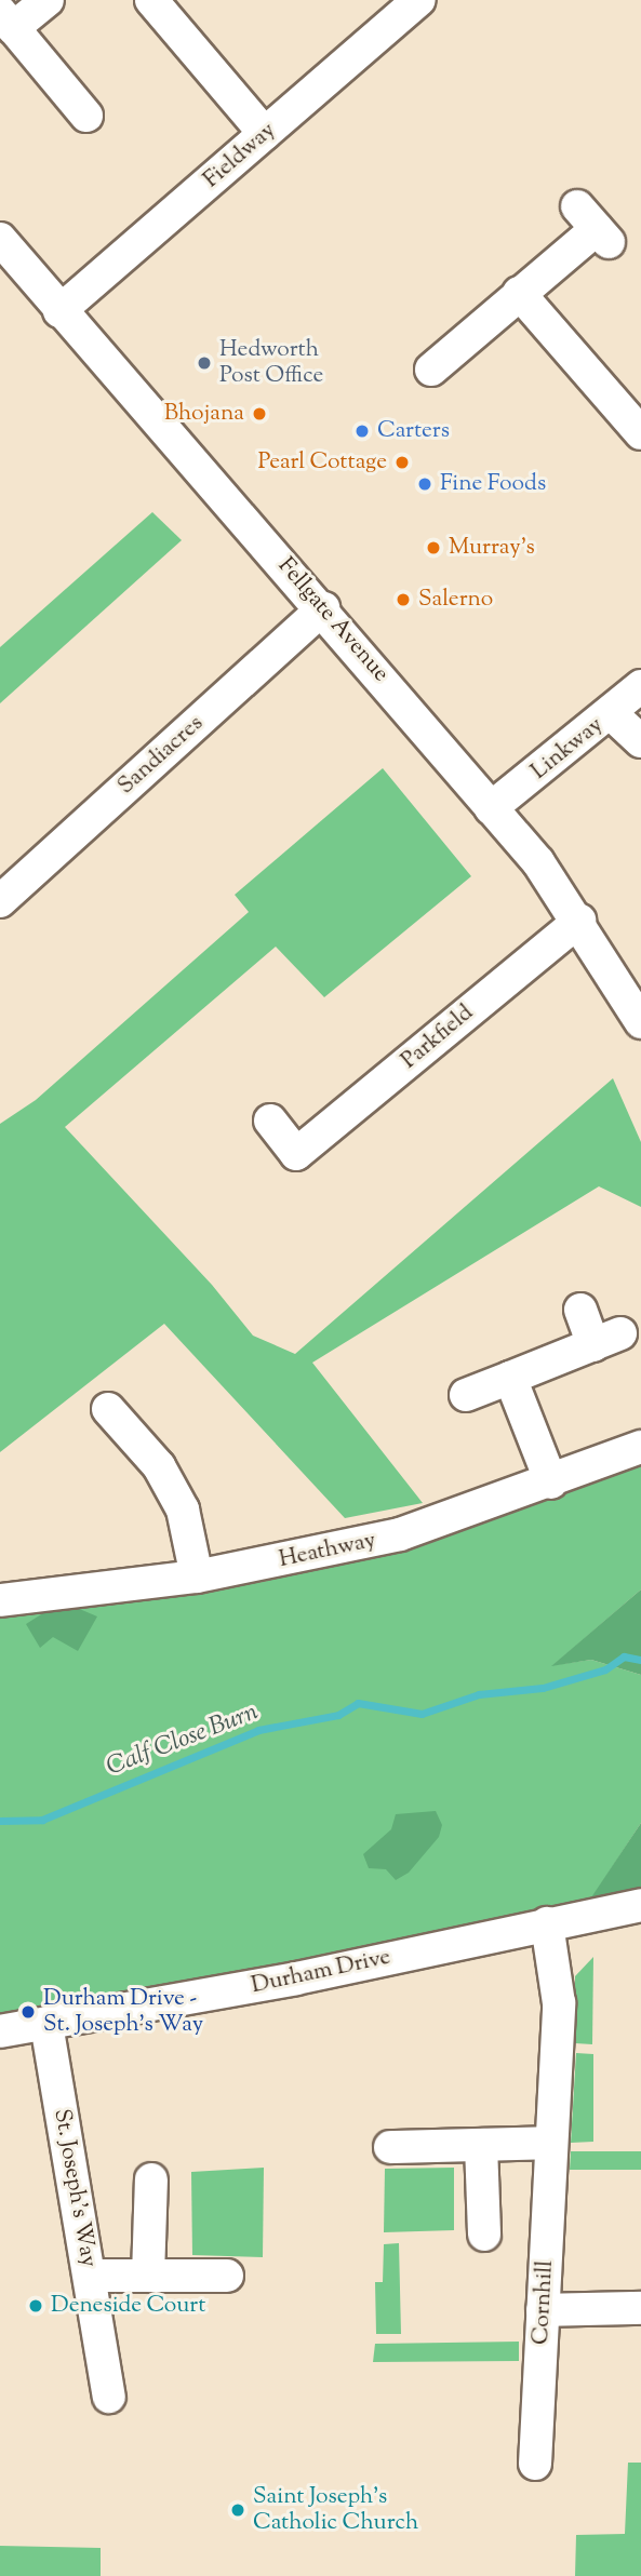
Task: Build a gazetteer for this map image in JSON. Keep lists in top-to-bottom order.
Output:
{
  "streets": {
    "street": [
      "Fieldway",
      "Fellgate Avenue",
      "Linkway",
      "Sandiacres",
      "Parkfield",
      "Heathway",
      "Durham Drive",
      "St. Joseph's Way",
      "Cornhill"
    ]
  },
  "crossings": [
    ["Fieldway", "Fellgate Avenue"],
    ["Fellgate Avenue", "Linkway"],
    ["Fellgate Avenue", "Sandiacres"],
    ["Fellgate Avenue", "Parkfield"],
    ["Durham Drive", "St. Joseph's Way"],
    ["Durham Drive", "Cornhill"]
  ],
  "water": ["Calf Close Burn"],
  "places": [
    "Hedworth Post Office",
    "Bhojana",
    "Carters",
    "Pearl Cottage",
    "Fine Foods",
    "Murray's",
    "Salerno",
    "Durham Drive - St. Joseph's Way",
    "Deneside Court",
    "Saint Joseph's Catholic Church"
  ]
}
